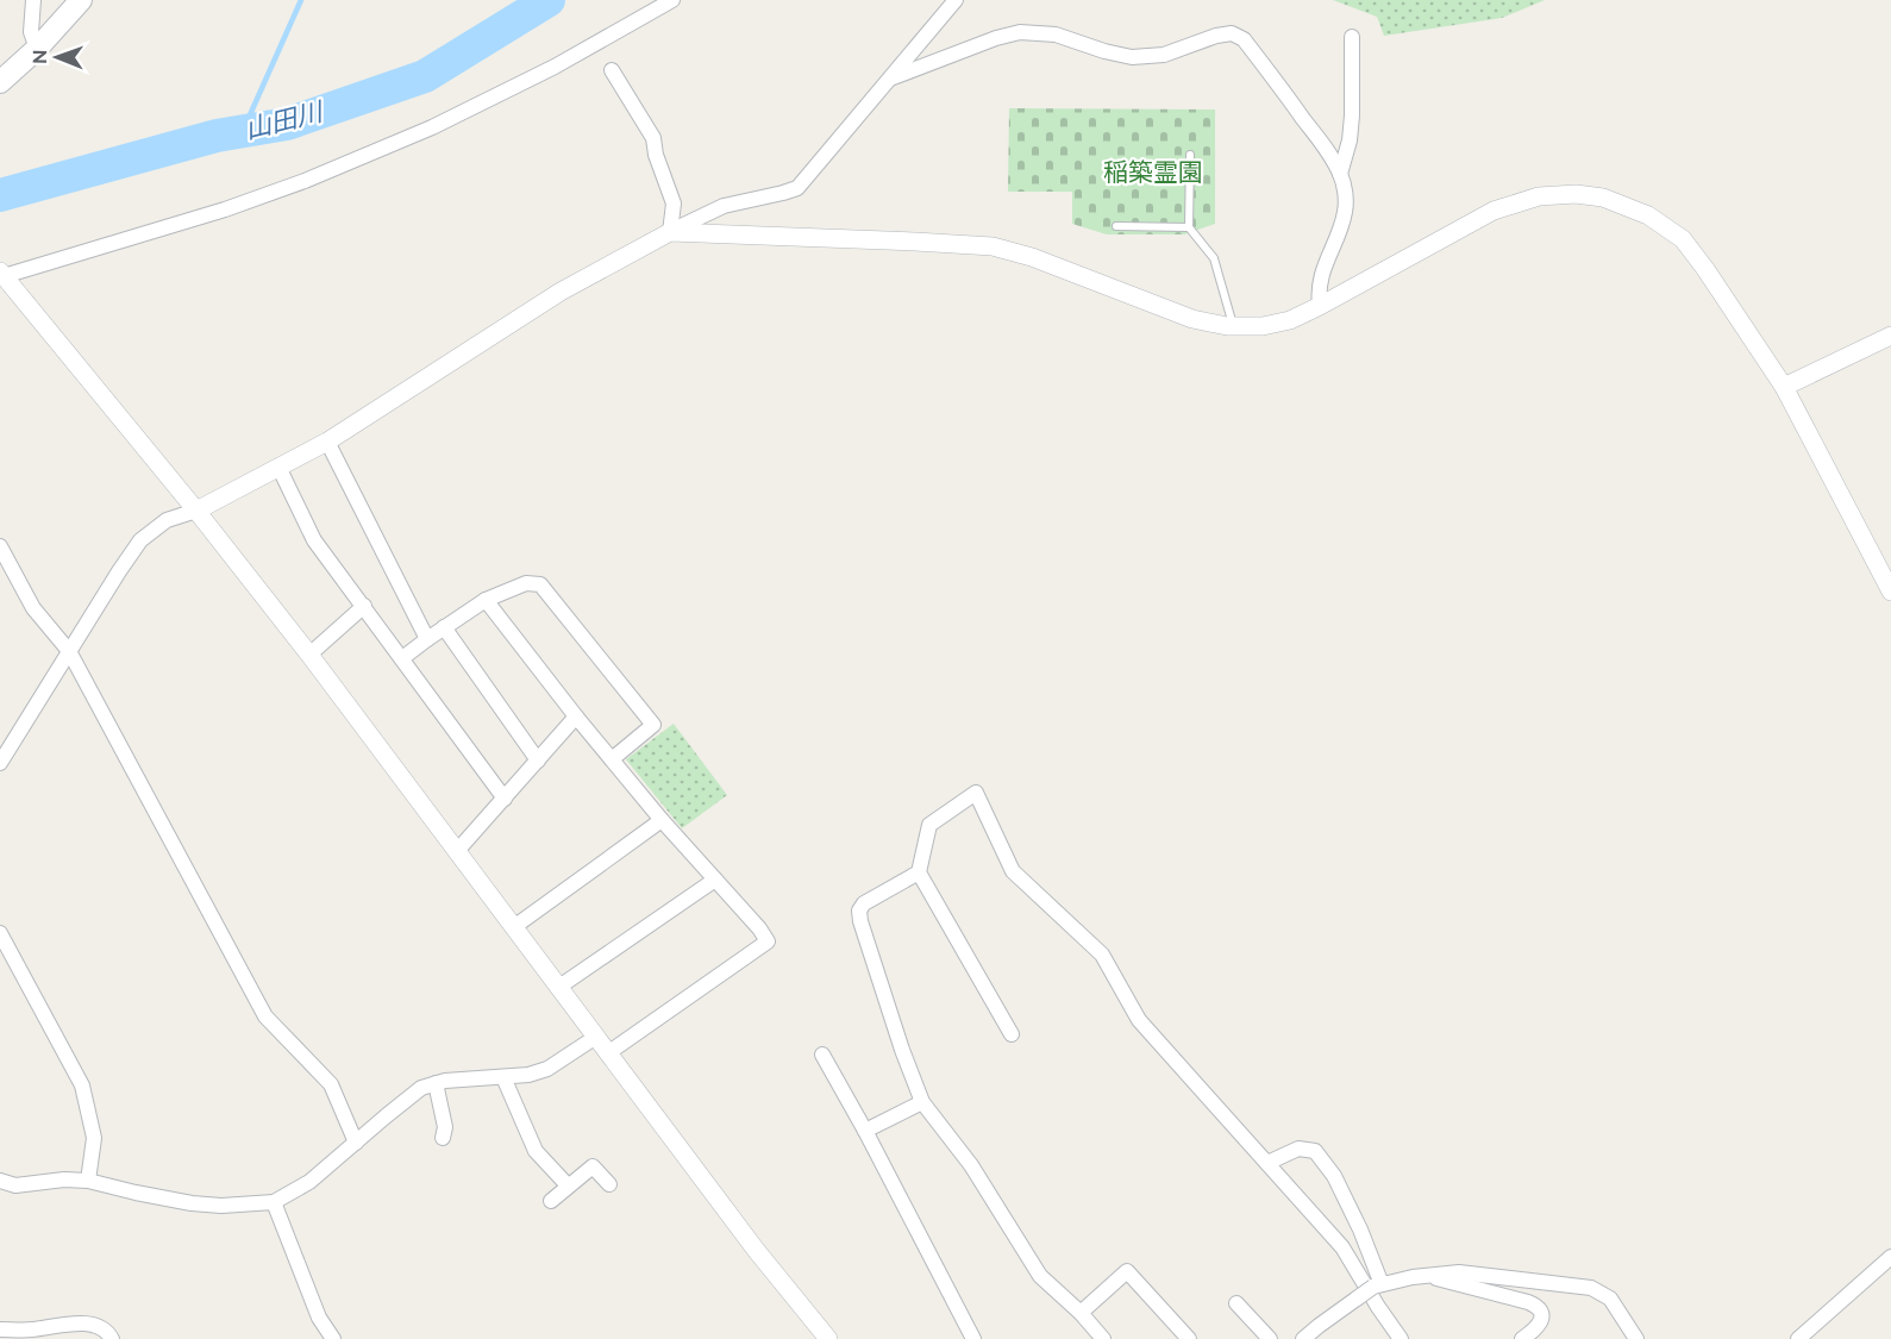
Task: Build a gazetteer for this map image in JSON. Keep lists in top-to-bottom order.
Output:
{
  "water": ["山田川"],
  "parks": ["稲築霊園"],
  "north": "left"
}
